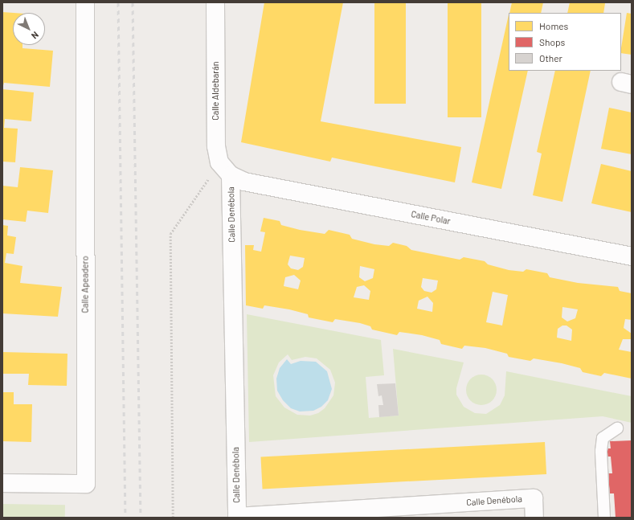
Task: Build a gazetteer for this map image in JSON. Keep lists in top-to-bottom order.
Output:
{
  "streets": {
    "street": [
      "Calle Aldebarán",
      "Calle Denébola",
      "Calle Polar",
      "Calle Apeadero"
    ]
  },
  "crossings": [
    ["Calle Aldebarán", "Calle Denébola"],
    ["Calle Aldebarán", "Calle Polar"],
    ["Calle Denébola", "Calle Polar"]
  ],
  "legend": ["Homes", "Shops", "Other"],
  "north": "bottom right"
}
